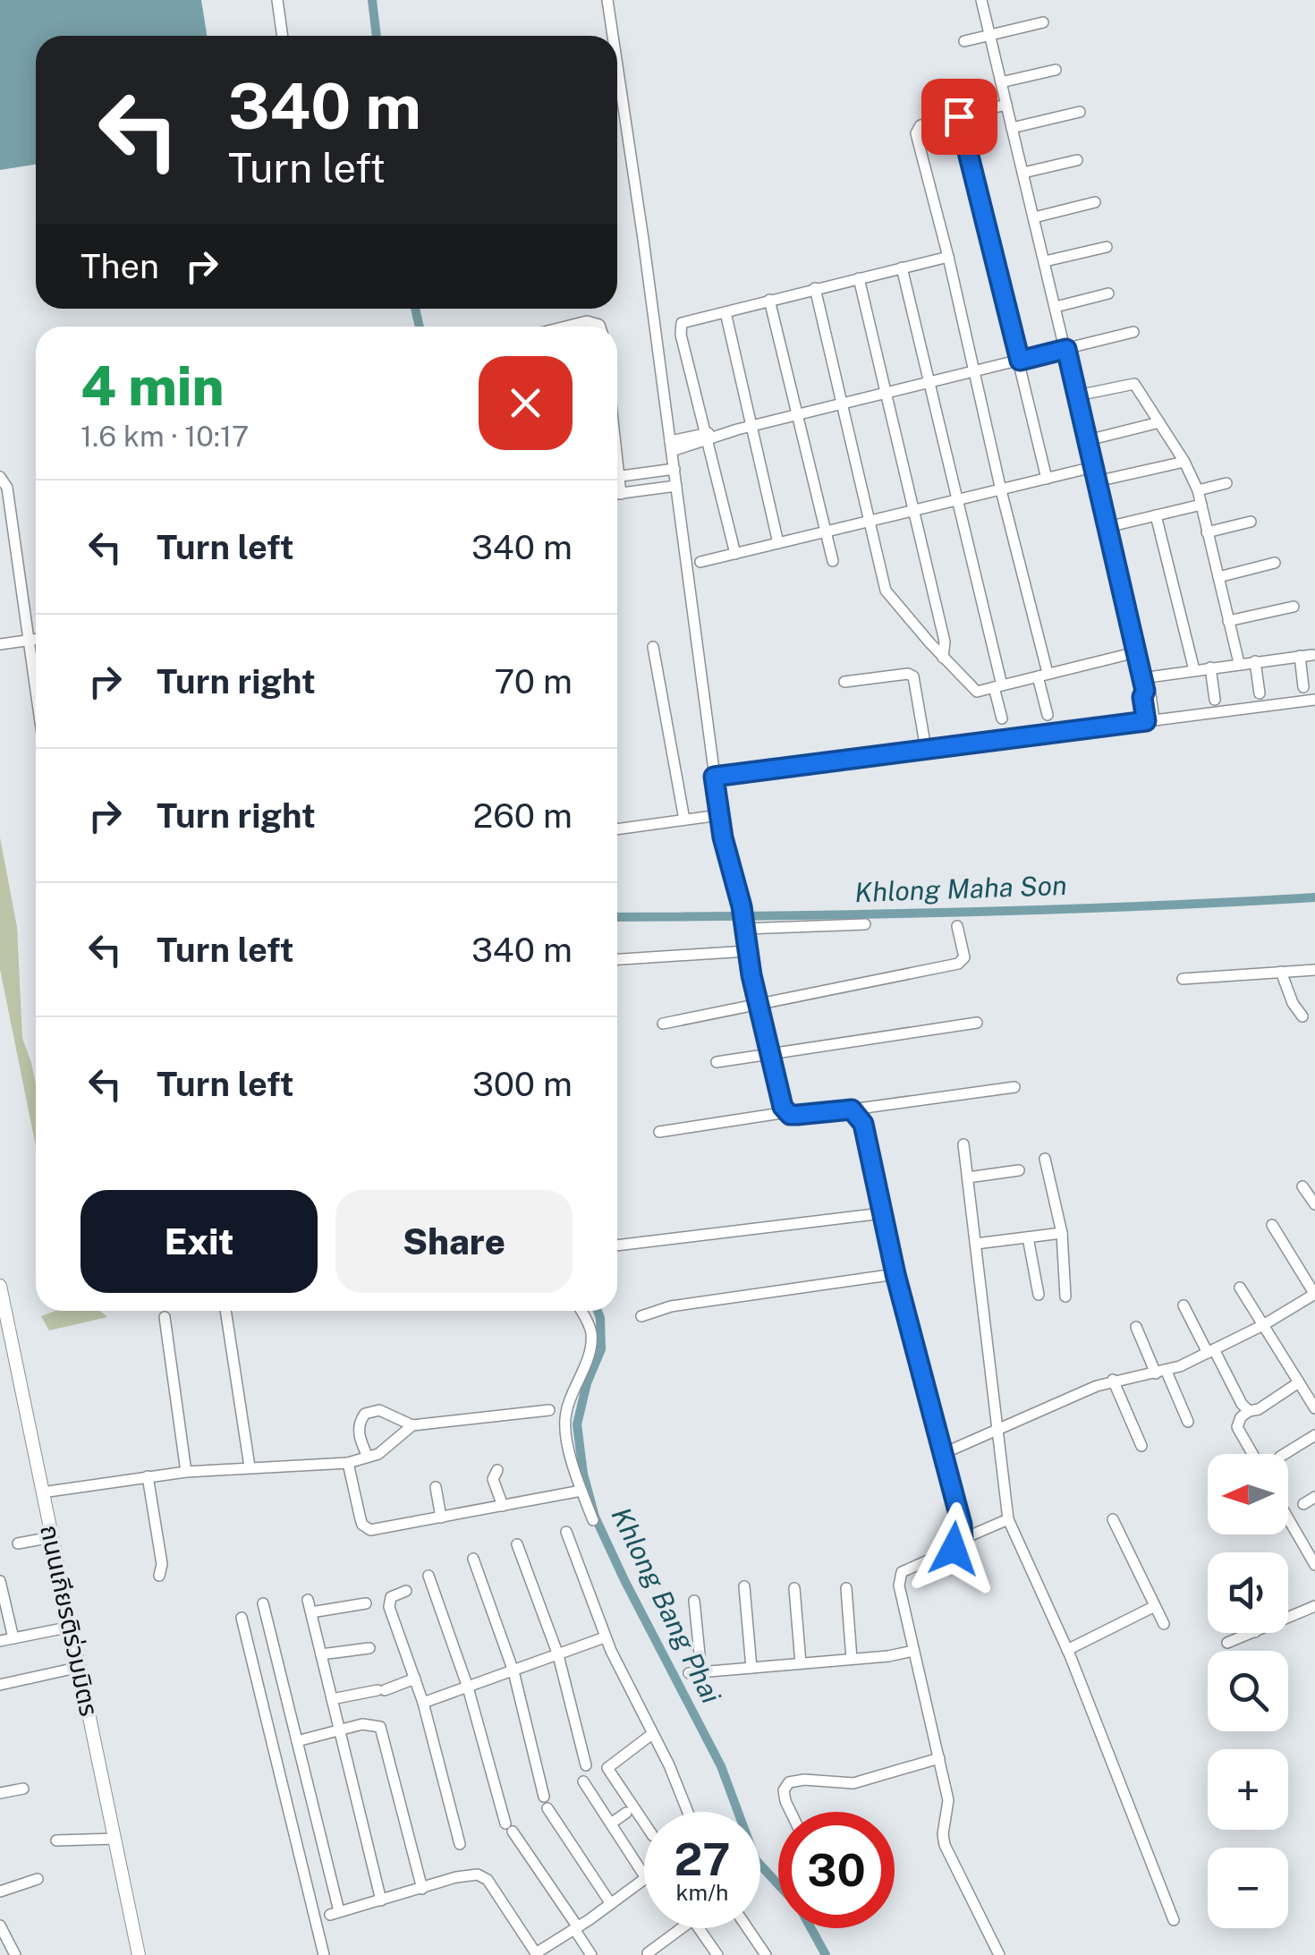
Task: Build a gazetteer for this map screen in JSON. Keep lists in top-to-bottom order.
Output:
{
  "streets": {
    "street": ["ถนนเกียรติร่วมมิตร"]
  },
  "water": ["Khlong Maha Son", "Khlong Bang Phai"],
  "north": "left",
  "page": {
    "turn": ["340 m", "Turn left"],
    "then": "Then",
    "heading": ["4 min", "1.6 km · 10:17"],
    "list": [
      {
        "name": "Turn left",
        "value": "340 m"
      },
      {
        "name": "Turn right",
        "value": "70 m"
      },
      {
        "name": "Turn right",
        "value": "260 m"
      },
      {
        "name": "Turn left",
        "value": "340 m"
      },
      {
        "name": "Turn left",
        "value": "300 m"
      }
    ],
    "buttons": ["Exit", "Share"],
    "map_buttons": ["+", "−"],
    "speed": "27 km/h",
    "limit": "30"
  }
}
